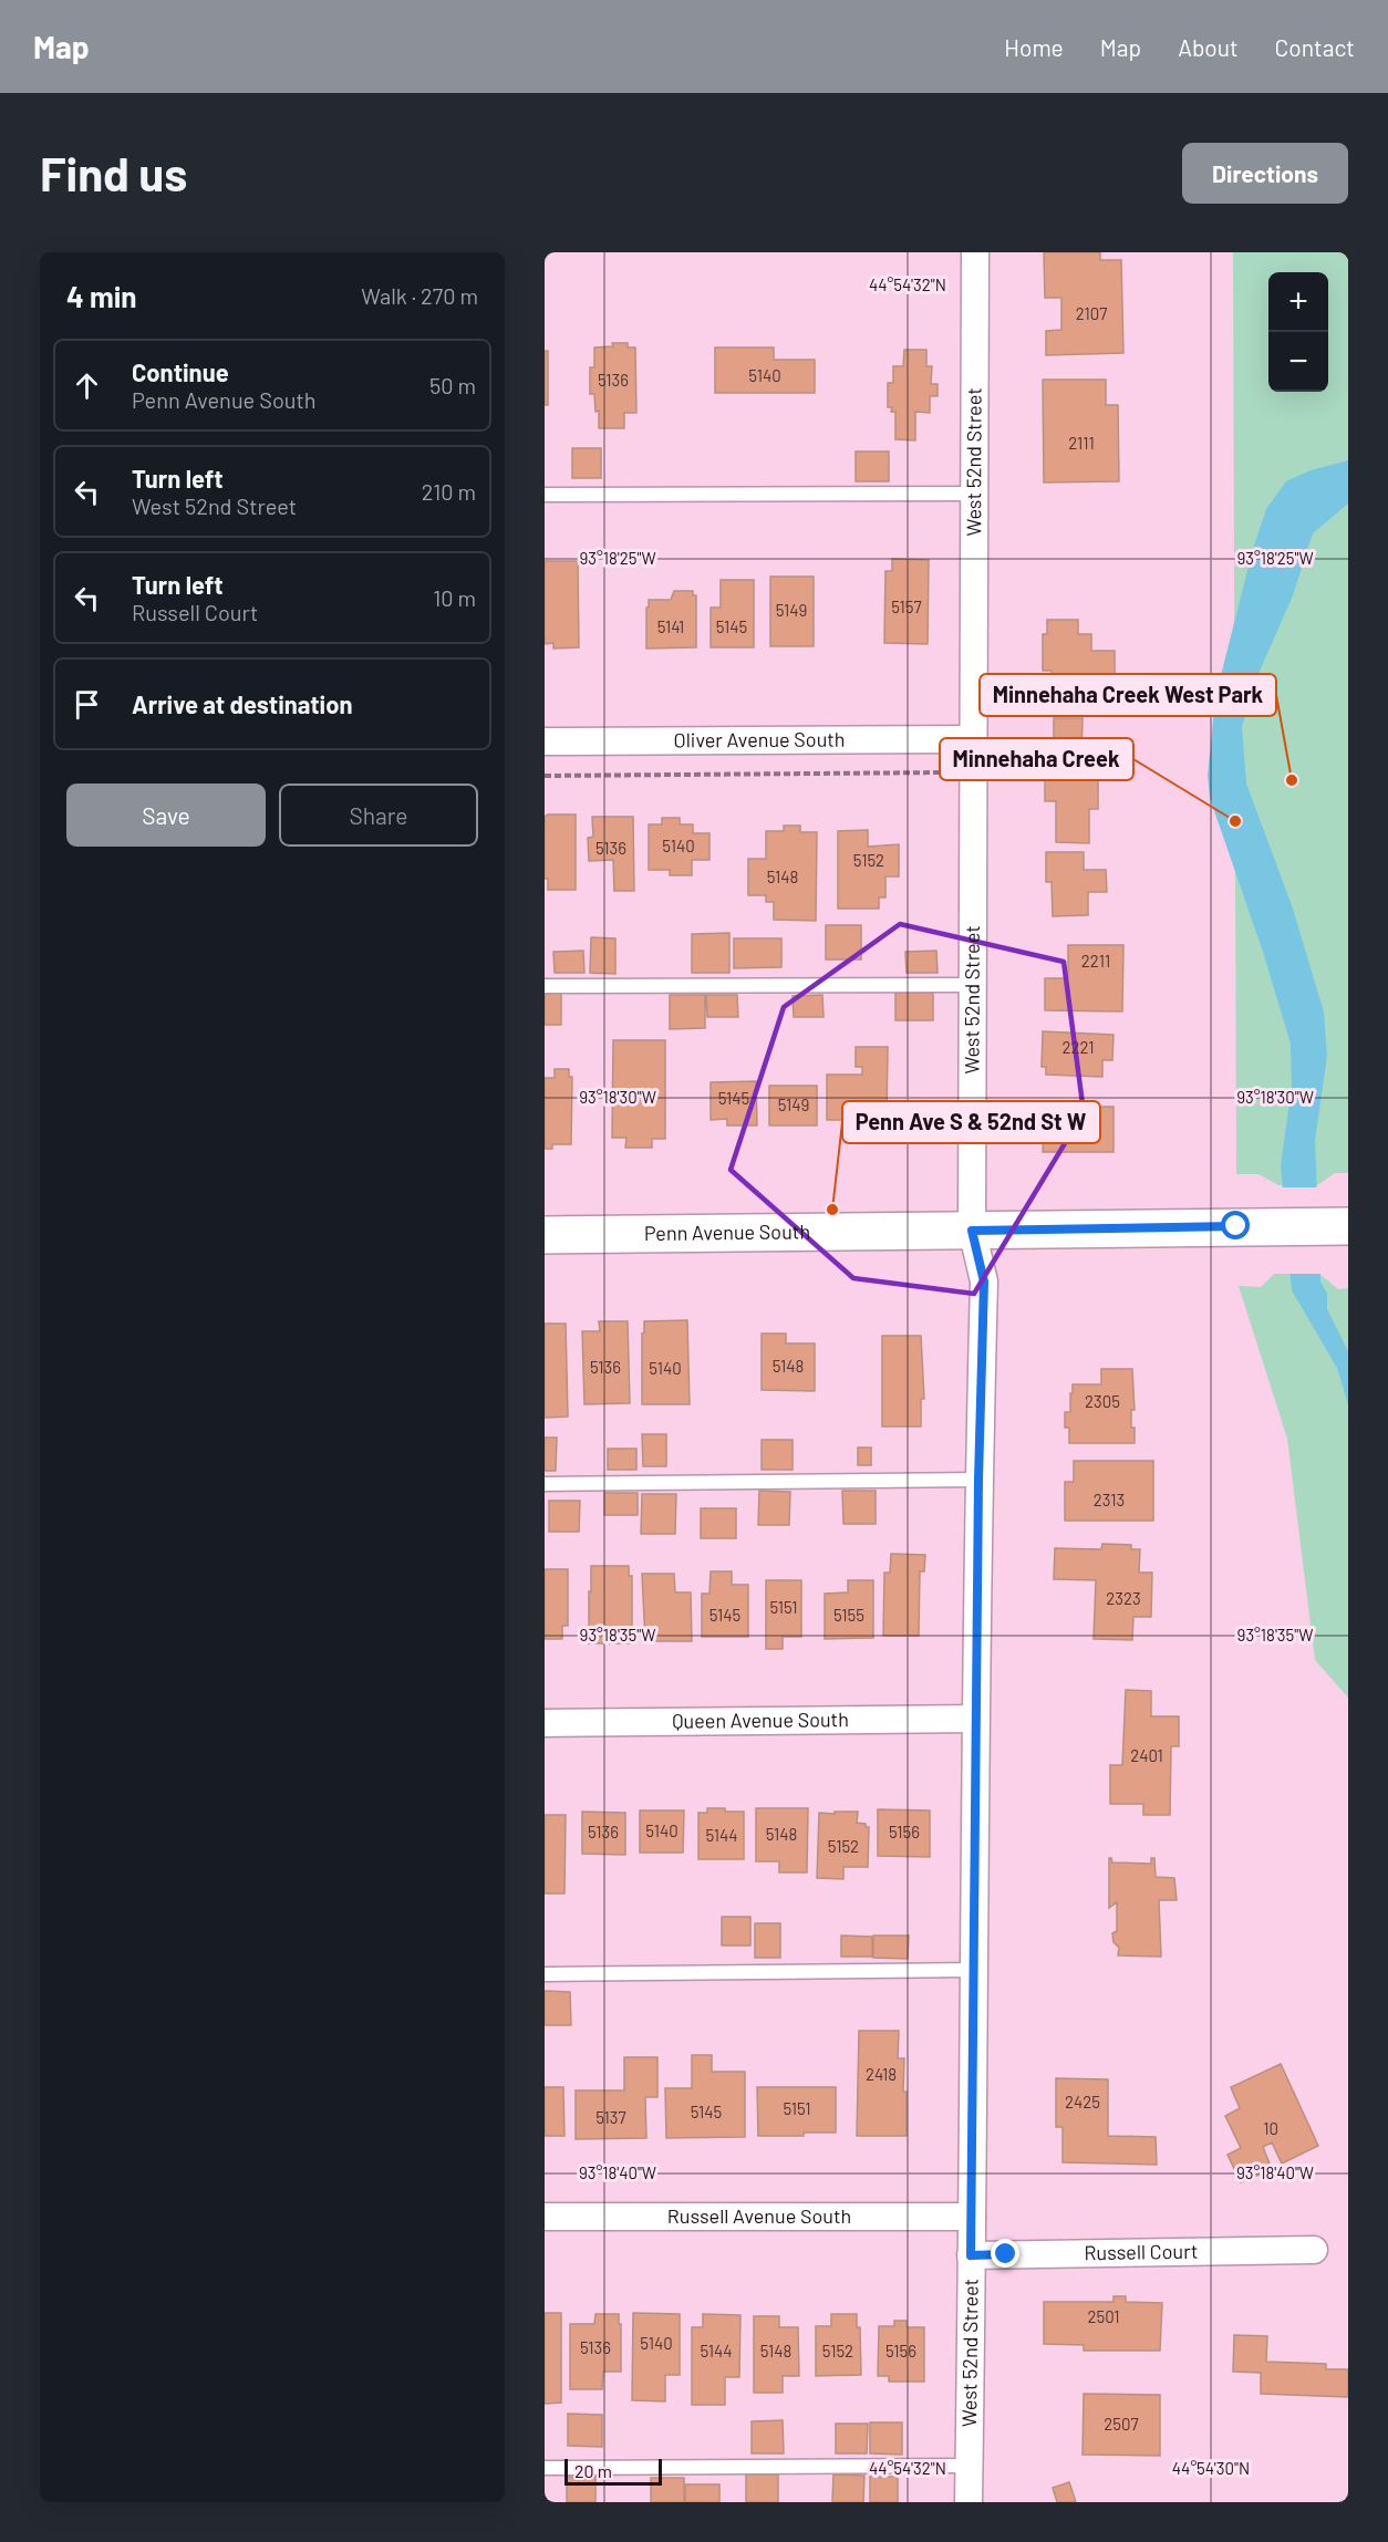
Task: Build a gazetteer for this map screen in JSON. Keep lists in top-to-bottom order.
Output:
{
  "streets": {
    "main road": ["Penn Avenue South"],
    "street": [
      "West 52nd Street",
      "Oliver Avenue South",
      "Queen Avenue South",
      "Russell Avenue South",
      "Russell Court"
    ]
  },
  "crossings": [
    ["West 52nd Street", "Oliver Avenue South"],
    ["West 52nd Street", "Penn Avenue South"],
    ["West 52nd Street", "Queen Avenue South"],
    ["West 52nd Street", "Russell Avenue South"],
    ["West 52nd Street", "Russell Court"]
  ],
  "places": ["Minnehaha Creek West Park", "Minnehaha Creek", "Penn Ave S & 52nd St W"],
  "house_numbers": [
    "2107",
    "5140",
    "5136",
    "2111",
    "5157",
    "5149",
    "5141",
    "5145",
    "5140",
    "5136",
    "5152",
    "5148",
    "2211",
    "2221",
    "5145",
    "5149",
    "5148",
    "5136",
    "5140",
    "2305",
    "2313",
    "2323",
    "5151",
    "5145",
    "5155",
    "2401",
    "5140",
    "5136",
    "5156",
    "5148",
    "5144",
    "5152",
    "2418",
    "2425",
    "5151",
    "5145",
    "5137",
    "10",
    "2501",
    "5140",
    "5136",
    "5144",
    "5148",
    "5152",
    "5156",
    "2507"
  ],
  "scale_bar": "20 m",
  "page": {
    "header": "Map",
    "nav": [
      "Home",
      "Map",
      "About",
      "Contact"
    ],
    "buttons": [
      "Directions",
      ["Save", "Share"]
    ],
    "title": "Find us",
    "heading": ["4 min", "Walk · 270 m"],
    "map_buttons": ["+", "−"],
    "list": [
      ["Continue", "Penn Avenue South", "50 m"],
      ["Turn left", "West 52nd Street", "210 m"],
      ["Turn left", "Russell Court", "10 m"],
      "Arrive at destination"
    ],
    "scale": "20 m"
  },
  "coordinates": [
    "44°54'32\"N",
    "93°18'25\"W",
    "93°18'30\"W",
    "93°18'35\"W",
    "93°18'40\"W",
    "44°54'30\"N"
  ]
}
